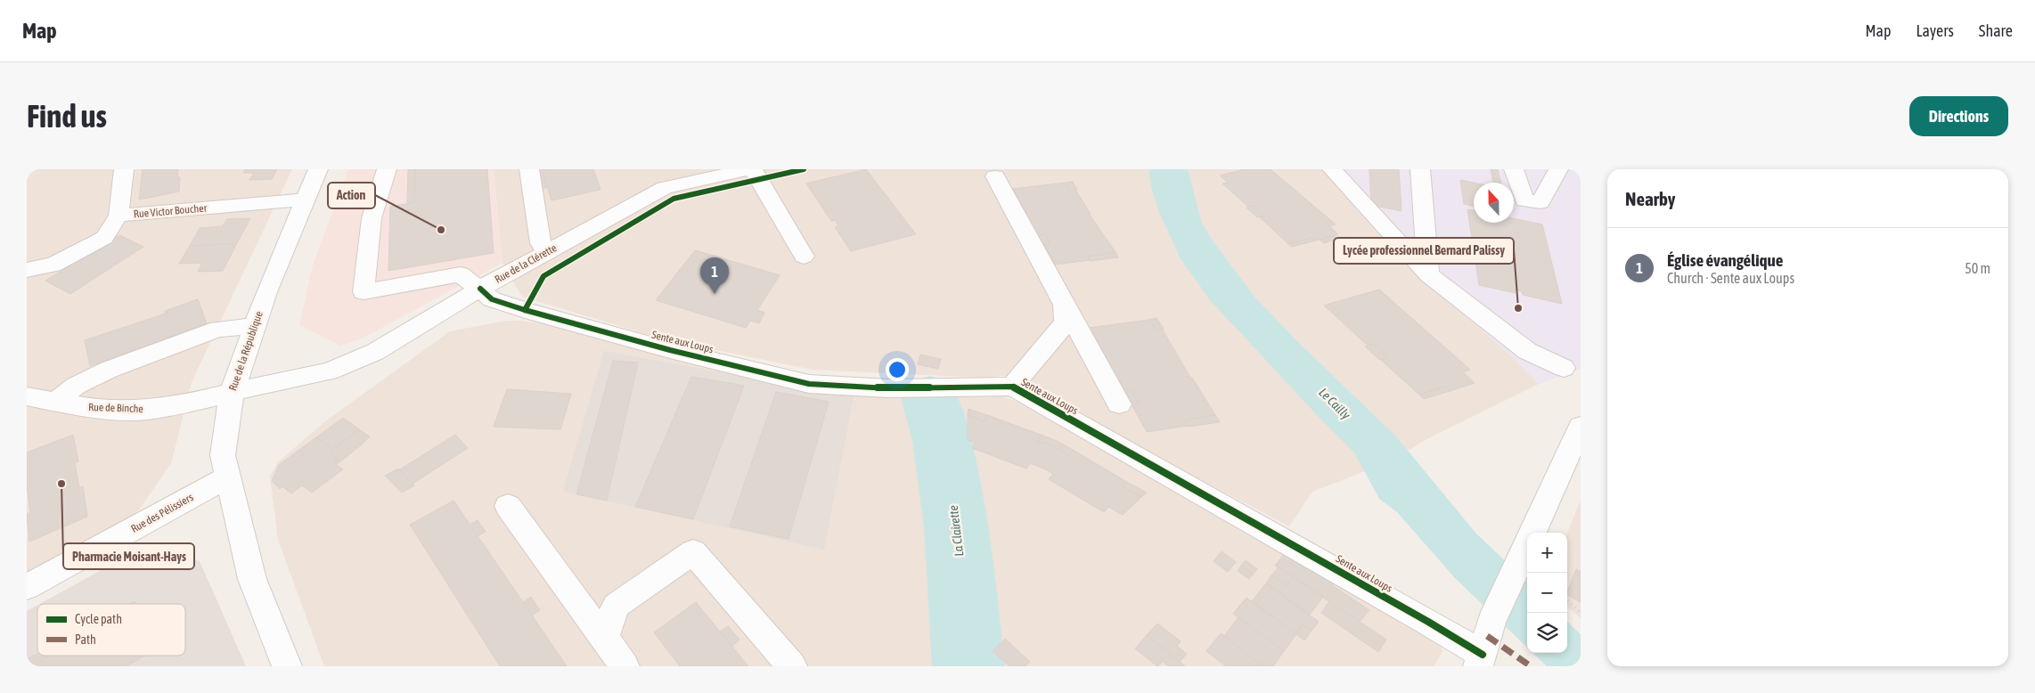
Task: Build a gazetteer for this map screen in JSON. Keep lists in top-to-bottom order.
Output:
{
  "streets": {
    "street": [
      "Rue Victor Boucher",
      "Rue de la Clérette",
      "Sente aux Loups",
      "Rue de la République",
      "Rue de Binche",
      "Rue des Pélissiers"
    ]
  },
  "crossings": [
    ["Rue Victor Boucher", "Rue de la République"],
    ["Rue de la Clérette", "Sente aux Loups"],
    ["Rue de la Clérette", "Rue de la République"],
    ["Rue de la Clérette", "Rue de Binche"],
    ["Rue de la République", "Rue de Binche"],
    ["Rue de la République", "Rue des Pélissiers"]
  ],
  "water": ["Le Cailly", "La Clairette"],
  "places": ["Action", "Lycée professionnel Bernard Palissy", "Pharmacie Moisant-Hays"],
  "legend": ["Cycle path", "Path"],
  "north": "top",
  "page": {
    "header": "Map",
    "nav": ["Map", "Layers", "Share"],
    "buttons": "Directions",
    "title": "Find us",
    "heading": "Nearby",
    "list": [
      {
        "mark": "1",
        "name": "Église évangélique",
        "note": "Church · Sente aux Loups",
        "value": "50 m"
      }
    ],
    "pins": "1",
    "map_buttons": ["+", "−"]
  }
}
